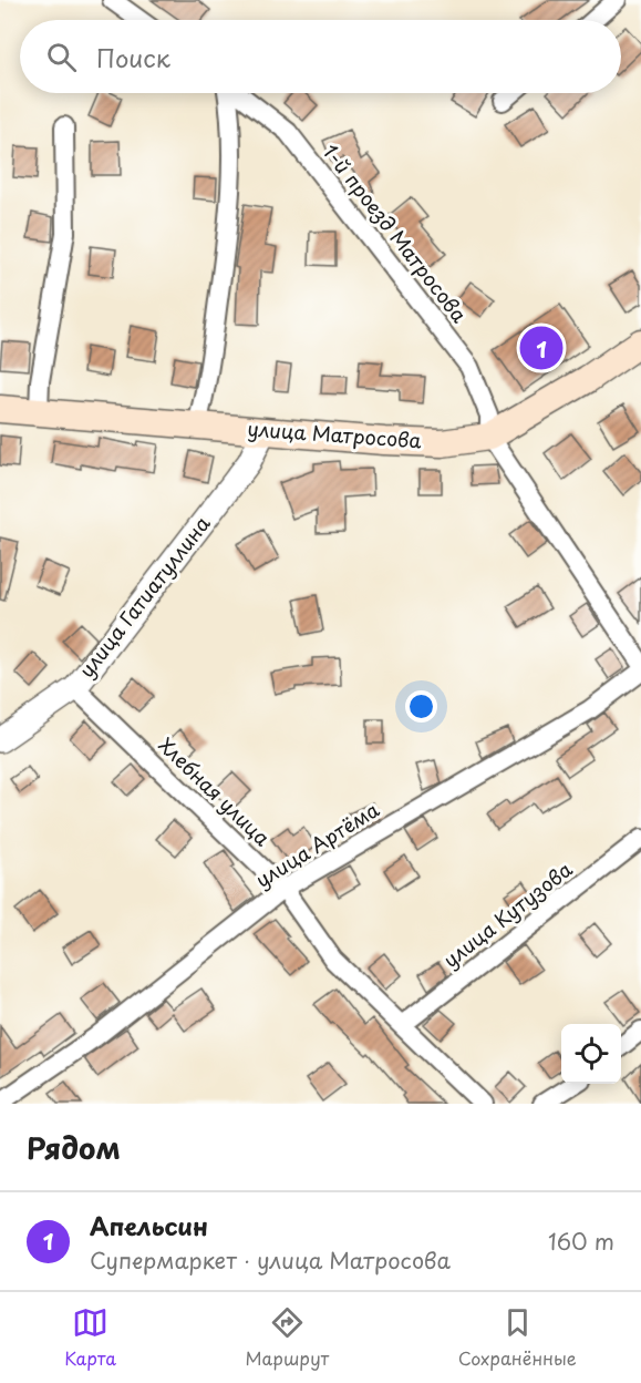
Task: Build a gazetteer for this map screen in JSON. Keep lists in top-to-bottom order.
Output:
{
  "streets": {
    "main road": ["улица Матросова"],
    "street": [
      "1-й проезд Матросова",
      "улица Гатиатуллина",
      "Хлебная улица",
      "улица Артёма",
      "улица Кутузова"
    ]
  },
  "crossings": [
    ["1-й проезд Матросова", "улица Матросова"],
    ["улица Матросова", "улица Гатиатуллина"],
    ["улица Гатиатуллина", "Хлебная улица"],
    ["Хлебная улица", "улица Артёма"],
    ["Хлебная улица", "улица Кутузова"]
  ],
  "page": {
    "search": "Поиск",
    "pins": "1",
    "heading": "Рядом",
    "list": [
      {
        "mark": "1",
        "name": "Апельсин",
        "note": "Супермаркет · улица Матросова",
        "value": "160 m"
      }
    ],
    "nav": ["Карта", "Маршрут", "Сохранённые"]
  }
}
